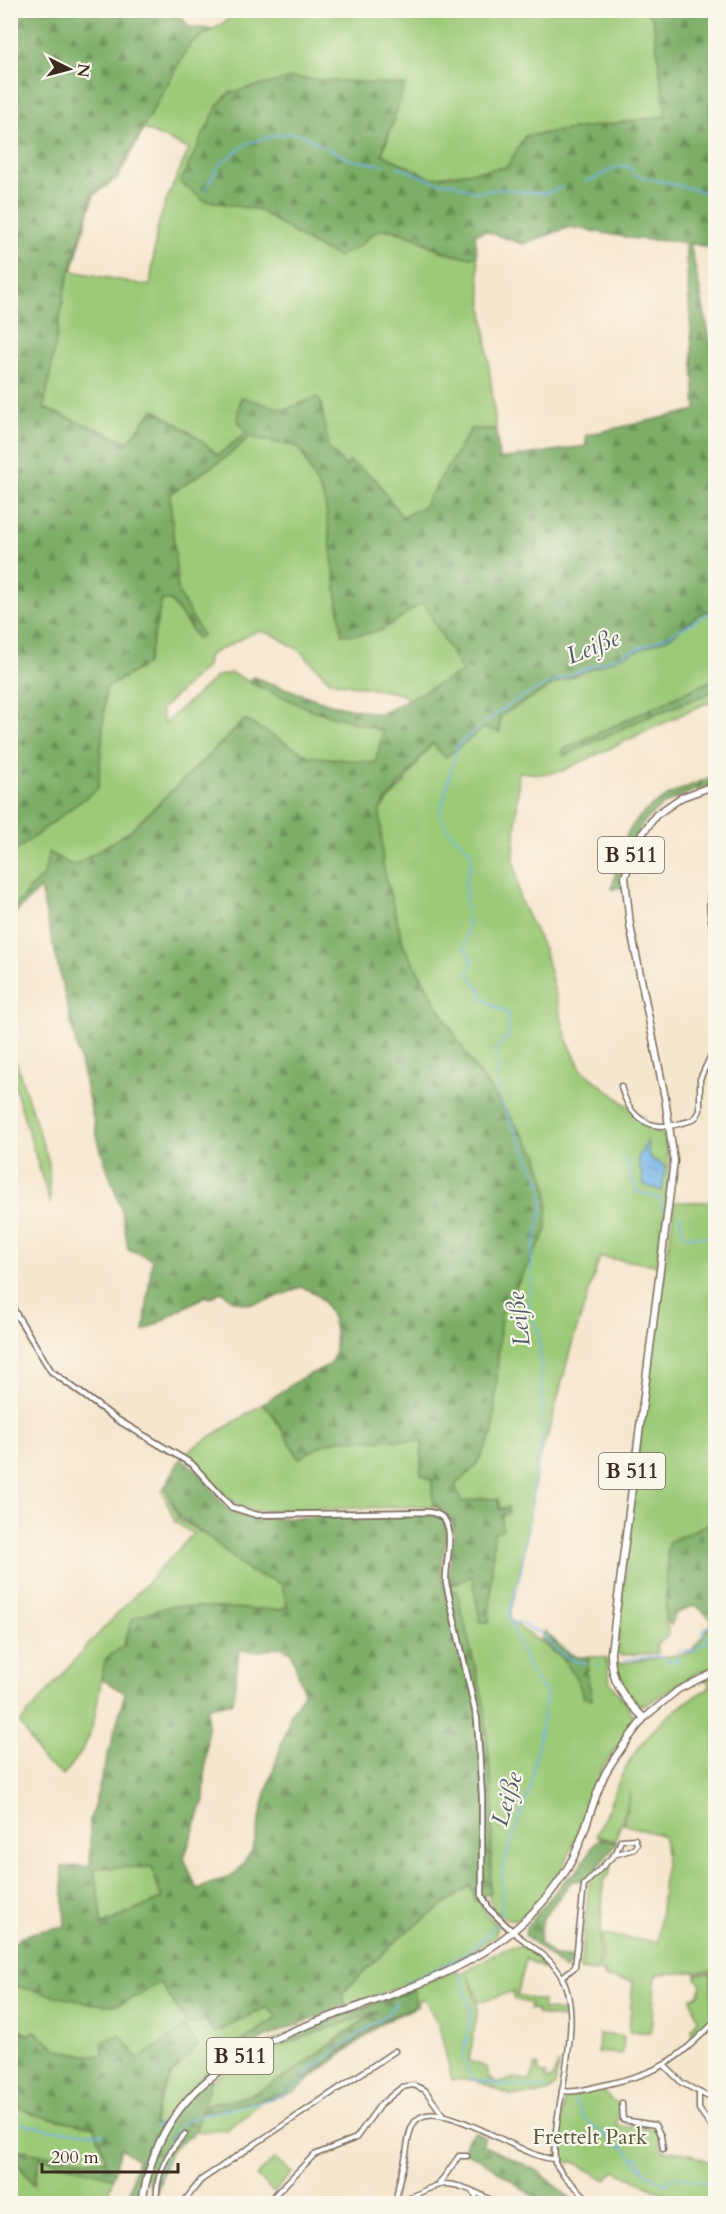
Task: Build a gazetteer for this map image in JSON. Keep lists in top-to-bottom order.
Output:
{
  "streets": {
    "main road": ["B 511"]
  },
  "water": ["Leiße"],
  "parks": ["Frettelt Park"],
  "scale_bar": "200 m",
  "north": "right"
}
